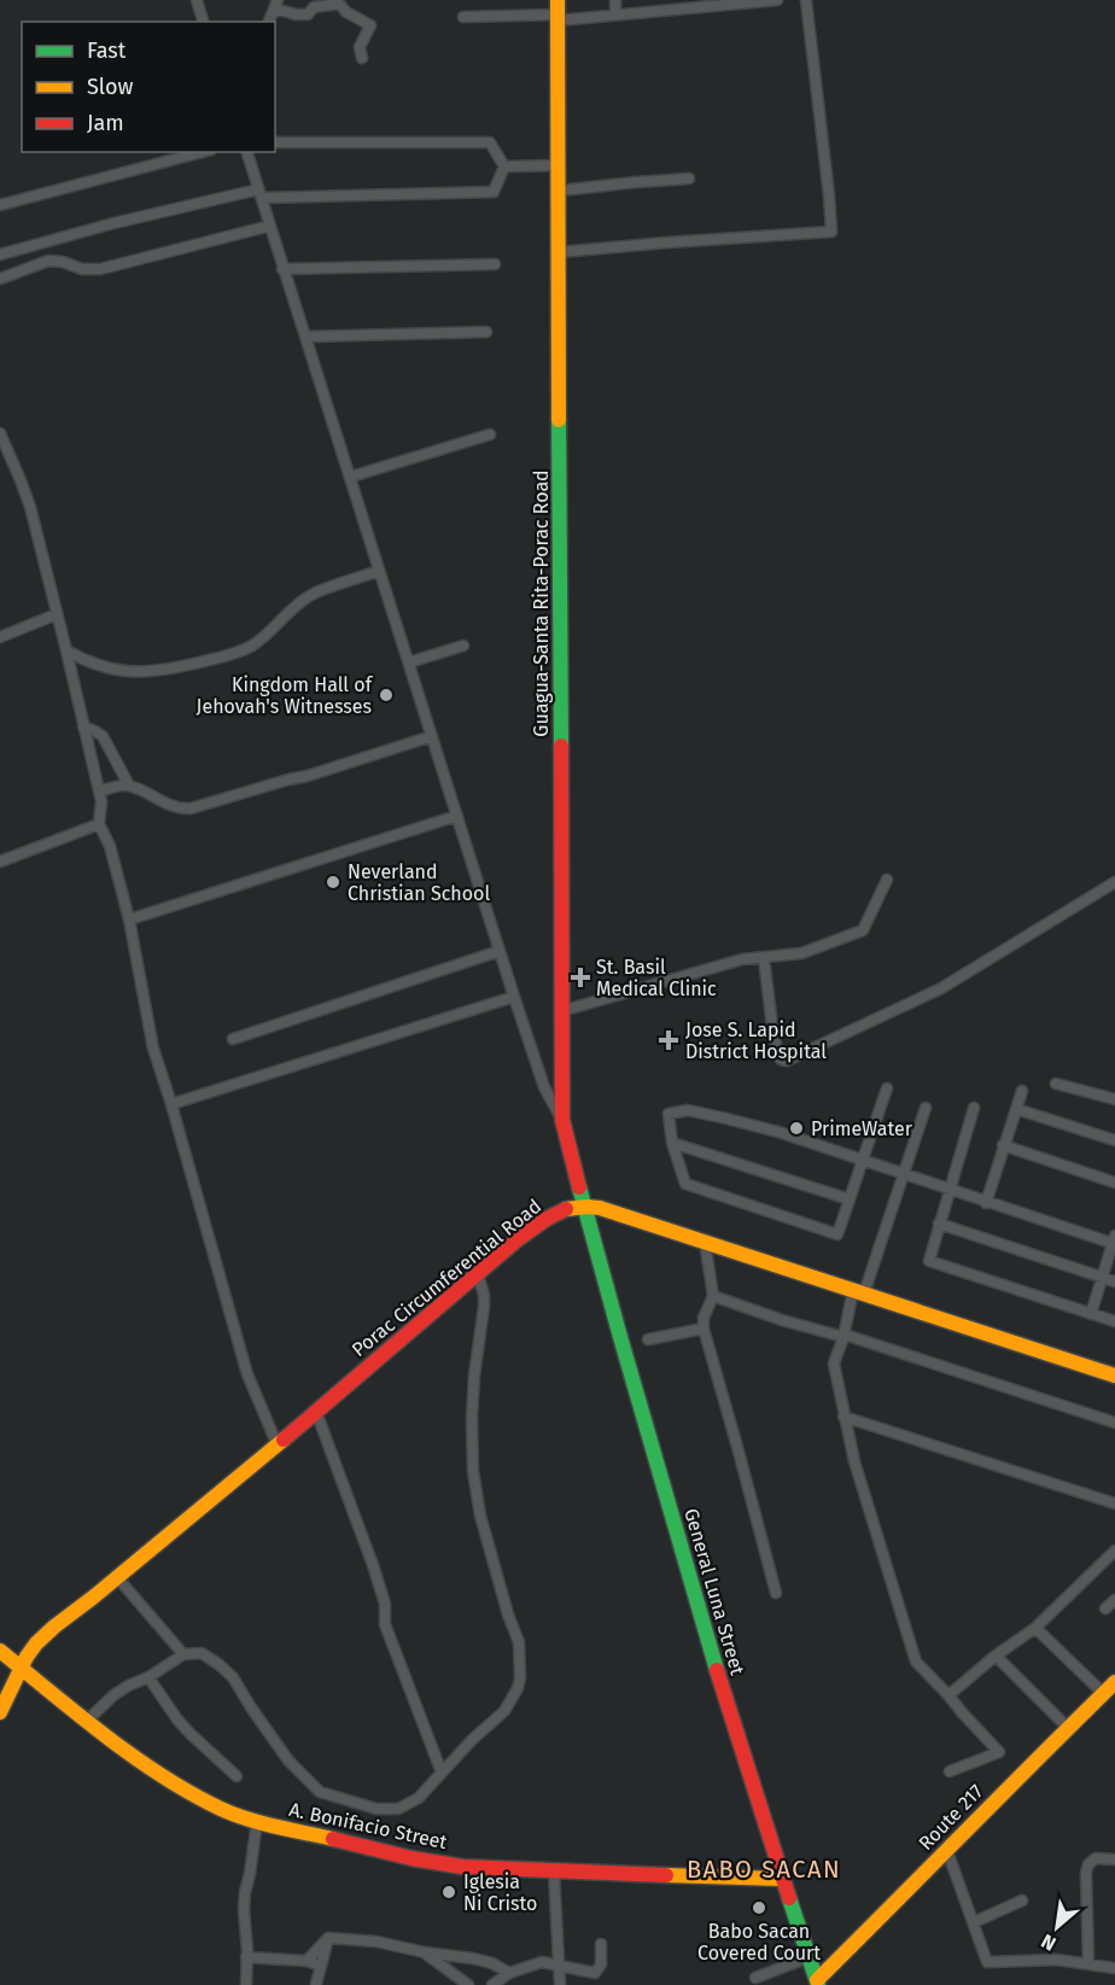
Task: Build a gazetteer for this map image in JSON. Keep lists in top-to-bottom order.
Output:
{
  "streets": {
    "main road": [
      "Guagua-Santa Rita-Porac Road",
      "Porac Circumferential Road",
      "General Luna Street",
      "Route 217",
      "A. Bonifacio Street"
    ]
  },
  "crossings": [
    ["Guagua-Santa Rita-Porac Road", "Porac Circumferential Road"],
    ["Guagua-Santa Rita-Porac Road", "General Luna Street"],
    ["Porac Circumferential Road", "General Luna Street"],
    ["Porac Circumferential Road", "A. Bonifacio Street"],
    ["General Luna Street", "Route 217"],
    ["General Luna Street", "A. Bonifacio Street"]
  ],
  "districts": ["BABO SACAN"],
  "places": {
    "other": [
      "Kingdom Hall of Jehovah's Witnesses",
      "Neverland Christian School",
      "PrimeWater",
      "Iglesia Ni Cristo",
      "Babo Sacan Covered Court"
    ],
    "health": ["St. Basil Medical Clinic", "Jose S. Lapid District Hospital"]
  },
  "legend": ["Fast", "Slow", "Jam"],
  "north": "bottom left"
}
